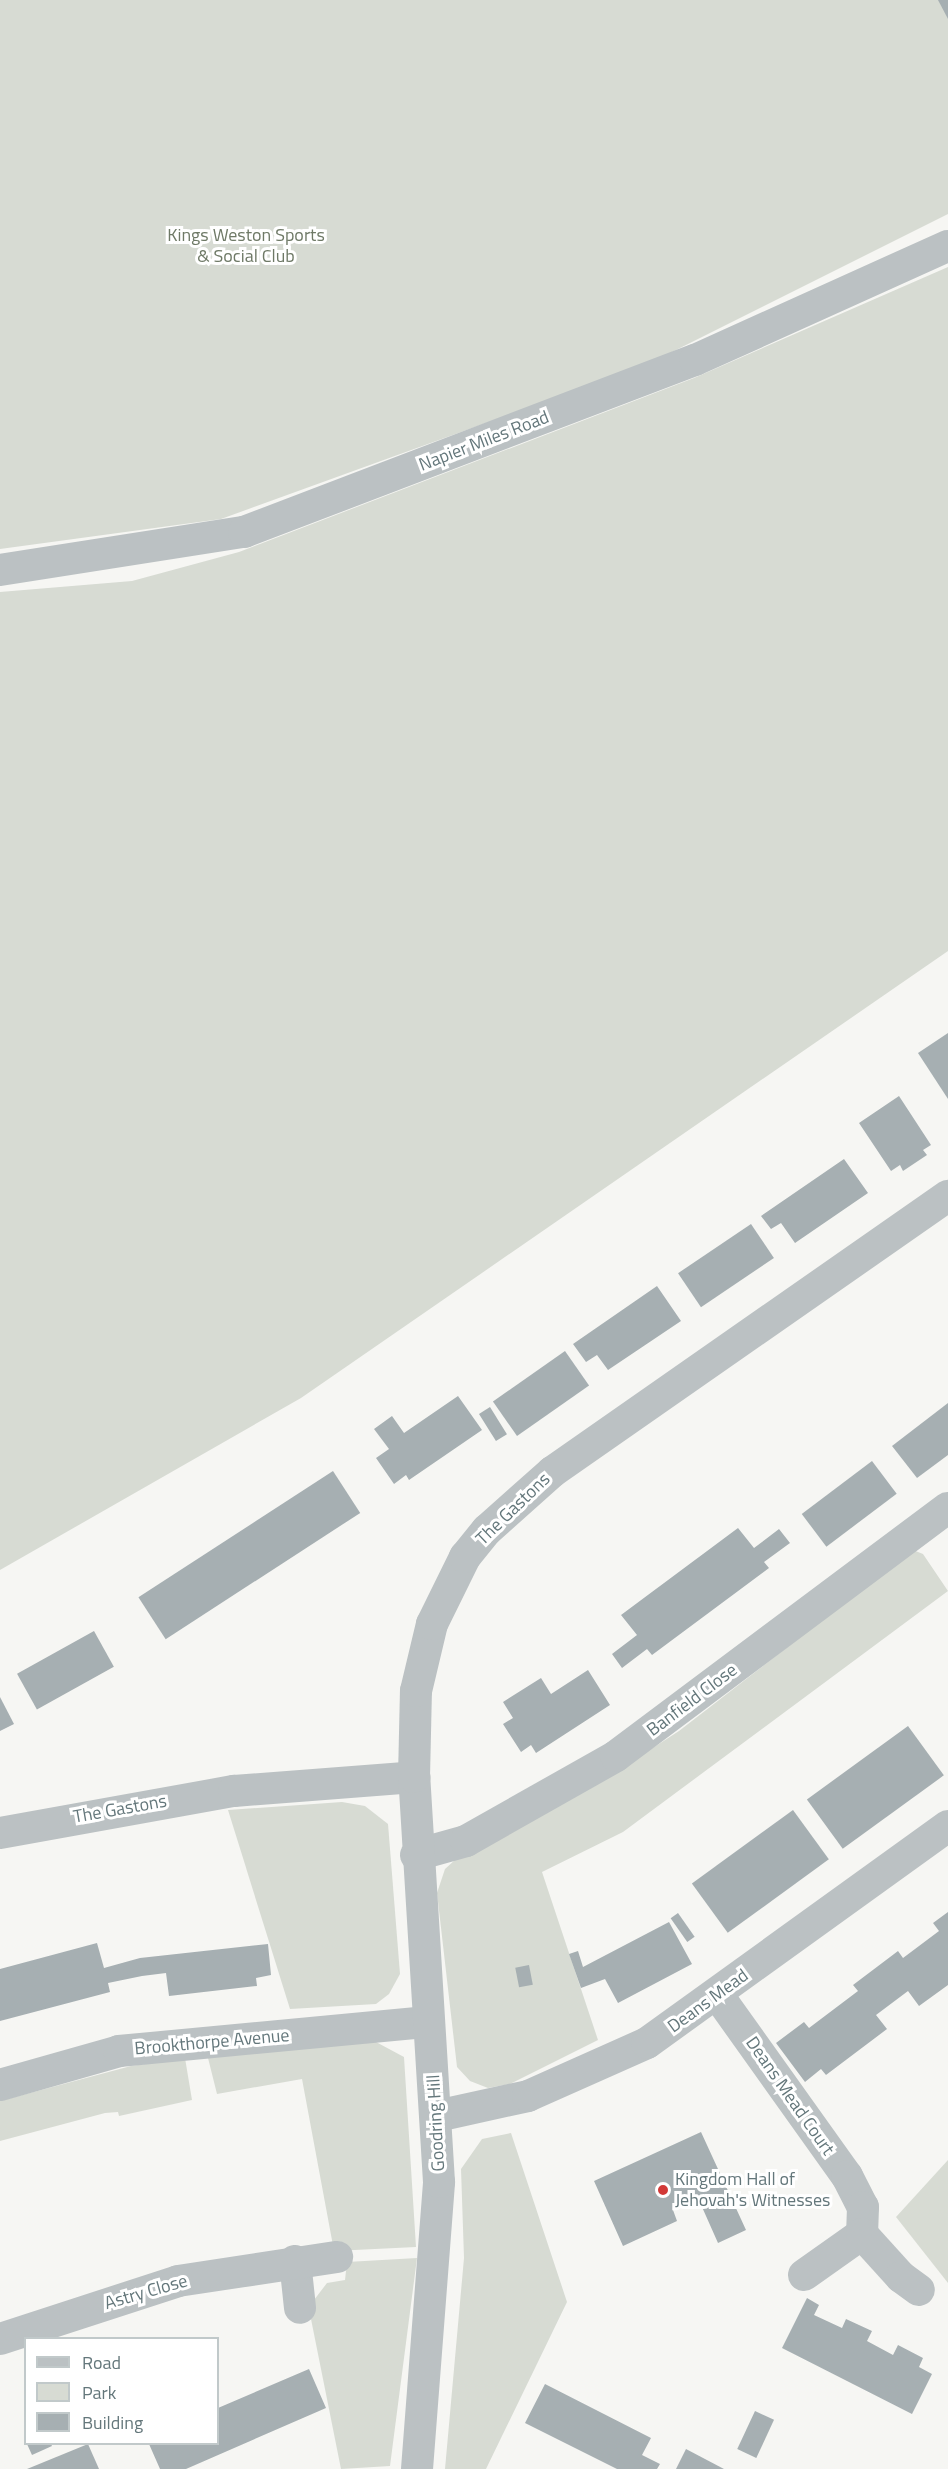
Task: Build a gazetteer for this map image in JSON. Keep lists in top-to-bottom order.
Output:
{
  "streets": {
    "street": [
      "Napier Miles Road",
      "The Gastons",
      "Banfield Close",
      "Deans Mead",
      "Brookthorpe Avenue",
      "Deans Mead Court",
      "Goodring Hill",
      "Astry Close"
    ]
  },
  "crossings": [
    ["The Gastons", "Goodring Hill"],
    ["Banfield Close", "Goodring Hill"],
    ["Deans Mead", "Deans Mead Court"],
    ["Deans Mead", "Goodring Hill"],
    ["Brookthorpe Avenue", "Goodring Hill"]
  ],
  "parks": ["Kings Weston Sports & Social Club"],
  "places": ["Kingdom Hall of Jehovah's Witnesses"],
  "legend": ["Road", "Park", "Building"]
}
